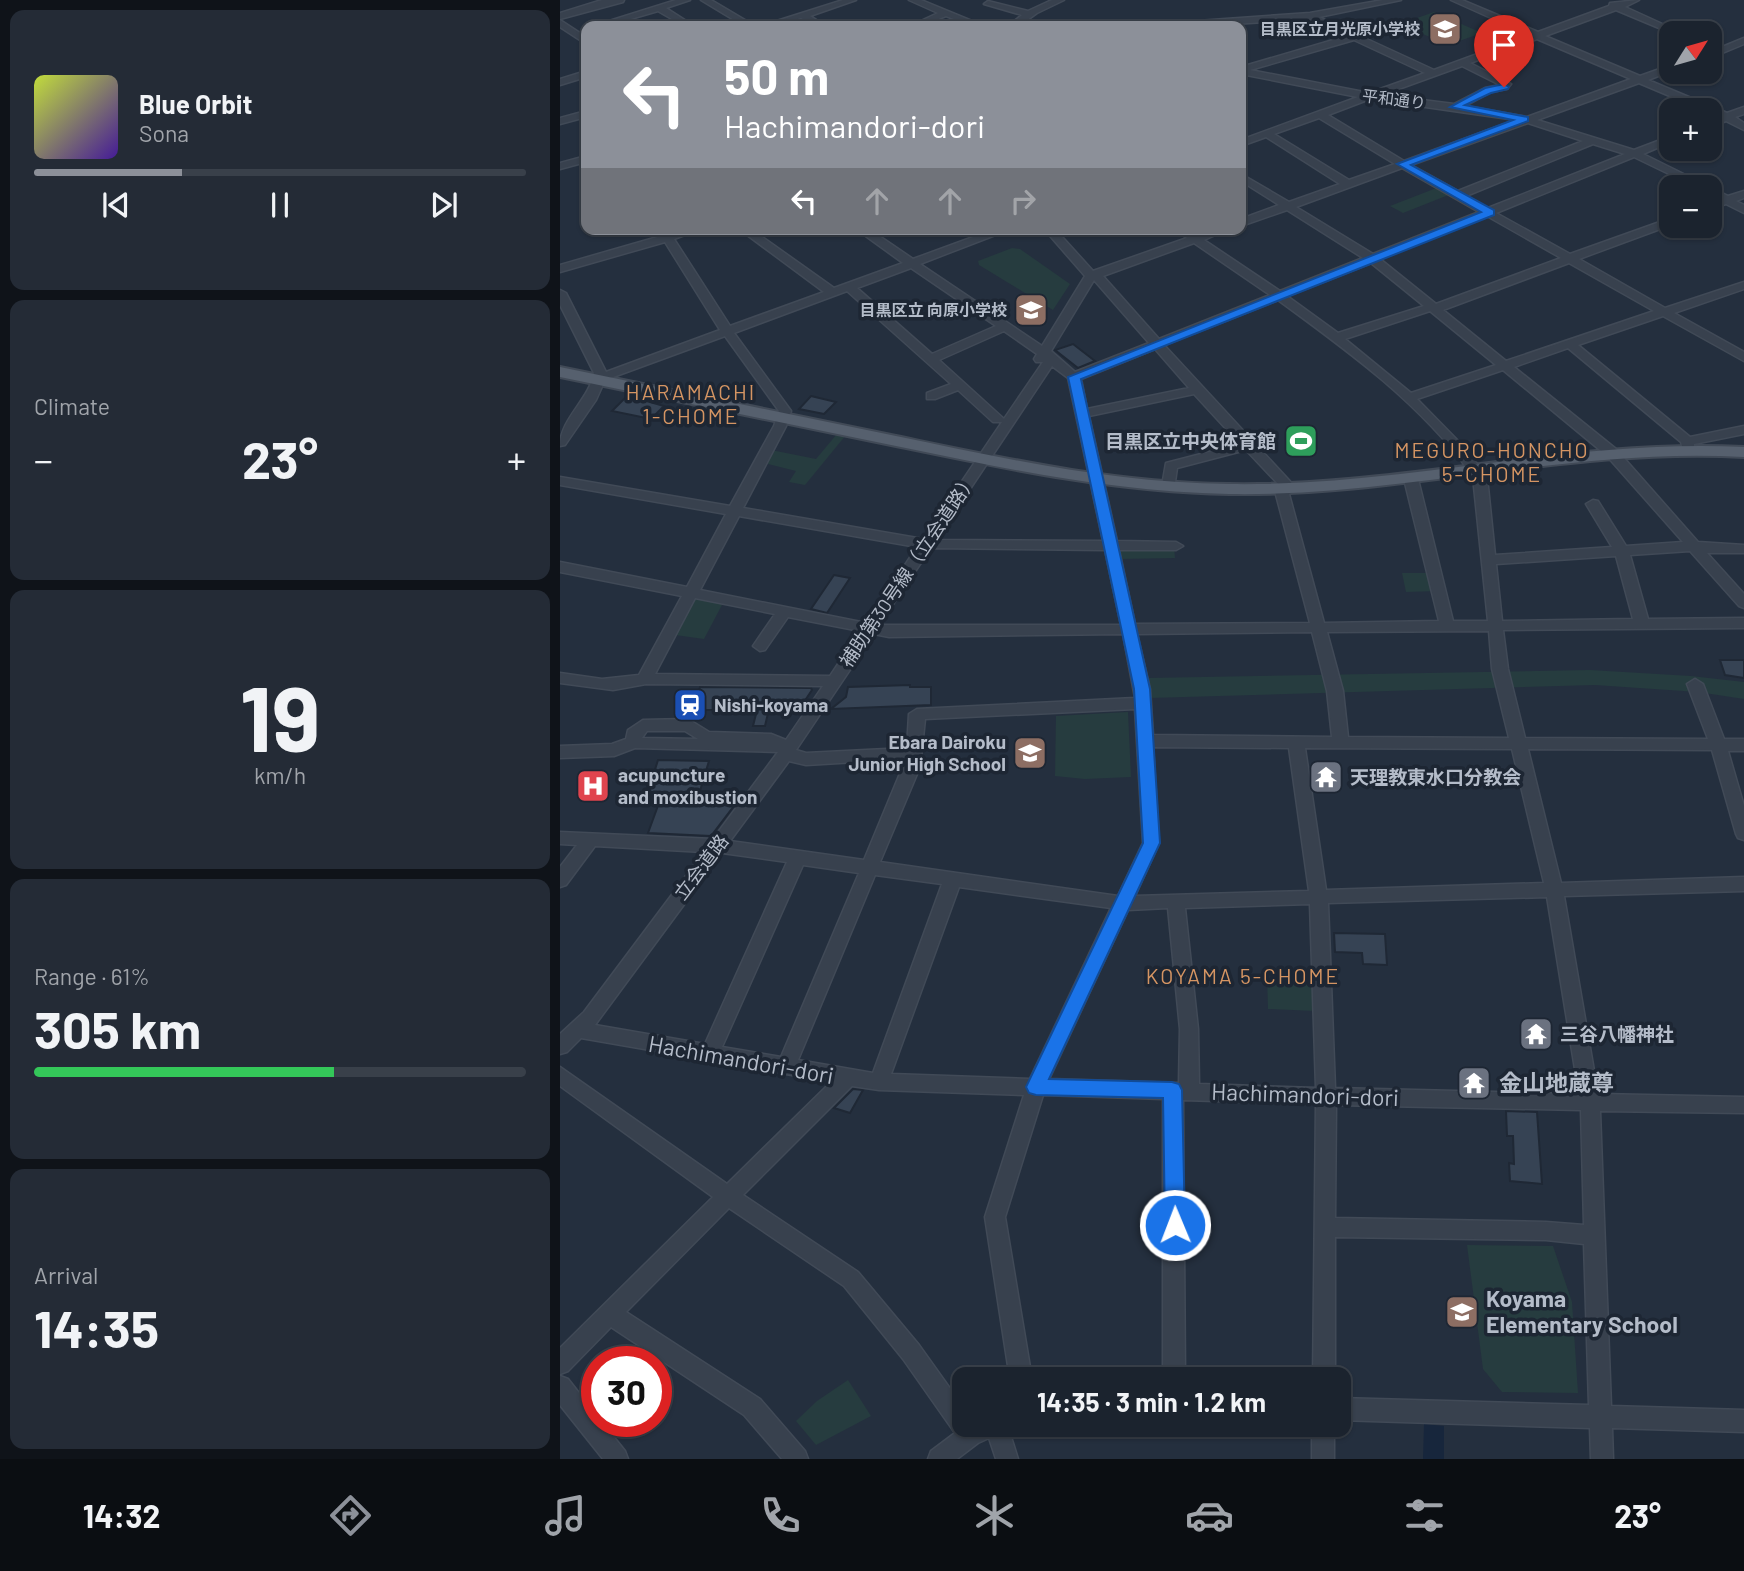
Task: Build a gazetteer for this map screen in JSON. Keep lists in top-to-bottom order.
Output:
{
  "streets": {
    "street": [
      "平和通り",
      "補助第30号線（立会道路）",
      "立会道路",
      "Hachimandori-dori"
    ]
  },
  "crossings": [
    ["補助第30号線（立会道路）", "立会道路"],
    ["立会道路", "Hachimandori-dori"]
  ],
  "districts": ["HARAMACHI 1-CHOME", "MEGURO-HONCHO 5-CHOME", "KOYAMA 5-CHOME"],
  "places": {
    "school or university": [
      "目黒区立月光原小学校",
      "目黒区立 向原小学校",
      "Ebara Dairoku Junior High School",
      "Koyama Elementary School"
    ],
    "sports": ["目黒区立中央体育館"],
    "station": ["Nishi-koyama"],
    "temple": ["天理教東水口分教会", "三谷八幡神社", "金山地蔵尊"],
    "hospital": ["acupuncture and moxibustion"]
  },
  "north": "top right",
  "page": {
    "map_buttons": ["+", "−"],
    "turn": ["50 m", "Hachimandori-dori"],
    "song": ["Blue Orbit", "Sona"],
    "tile": [
      "Climate",
      ["19", "km/h"],
      ["Range · 61%", "305 km"],
      ["Arrival", "14:35"]
    ],
    "heat": ["−", "23°", "+"],
    "limit": "30",
    "trip": "14:35 · 3 min · 1.2 km",
    "tabs": ["14:32", "23°"]
  }
}
